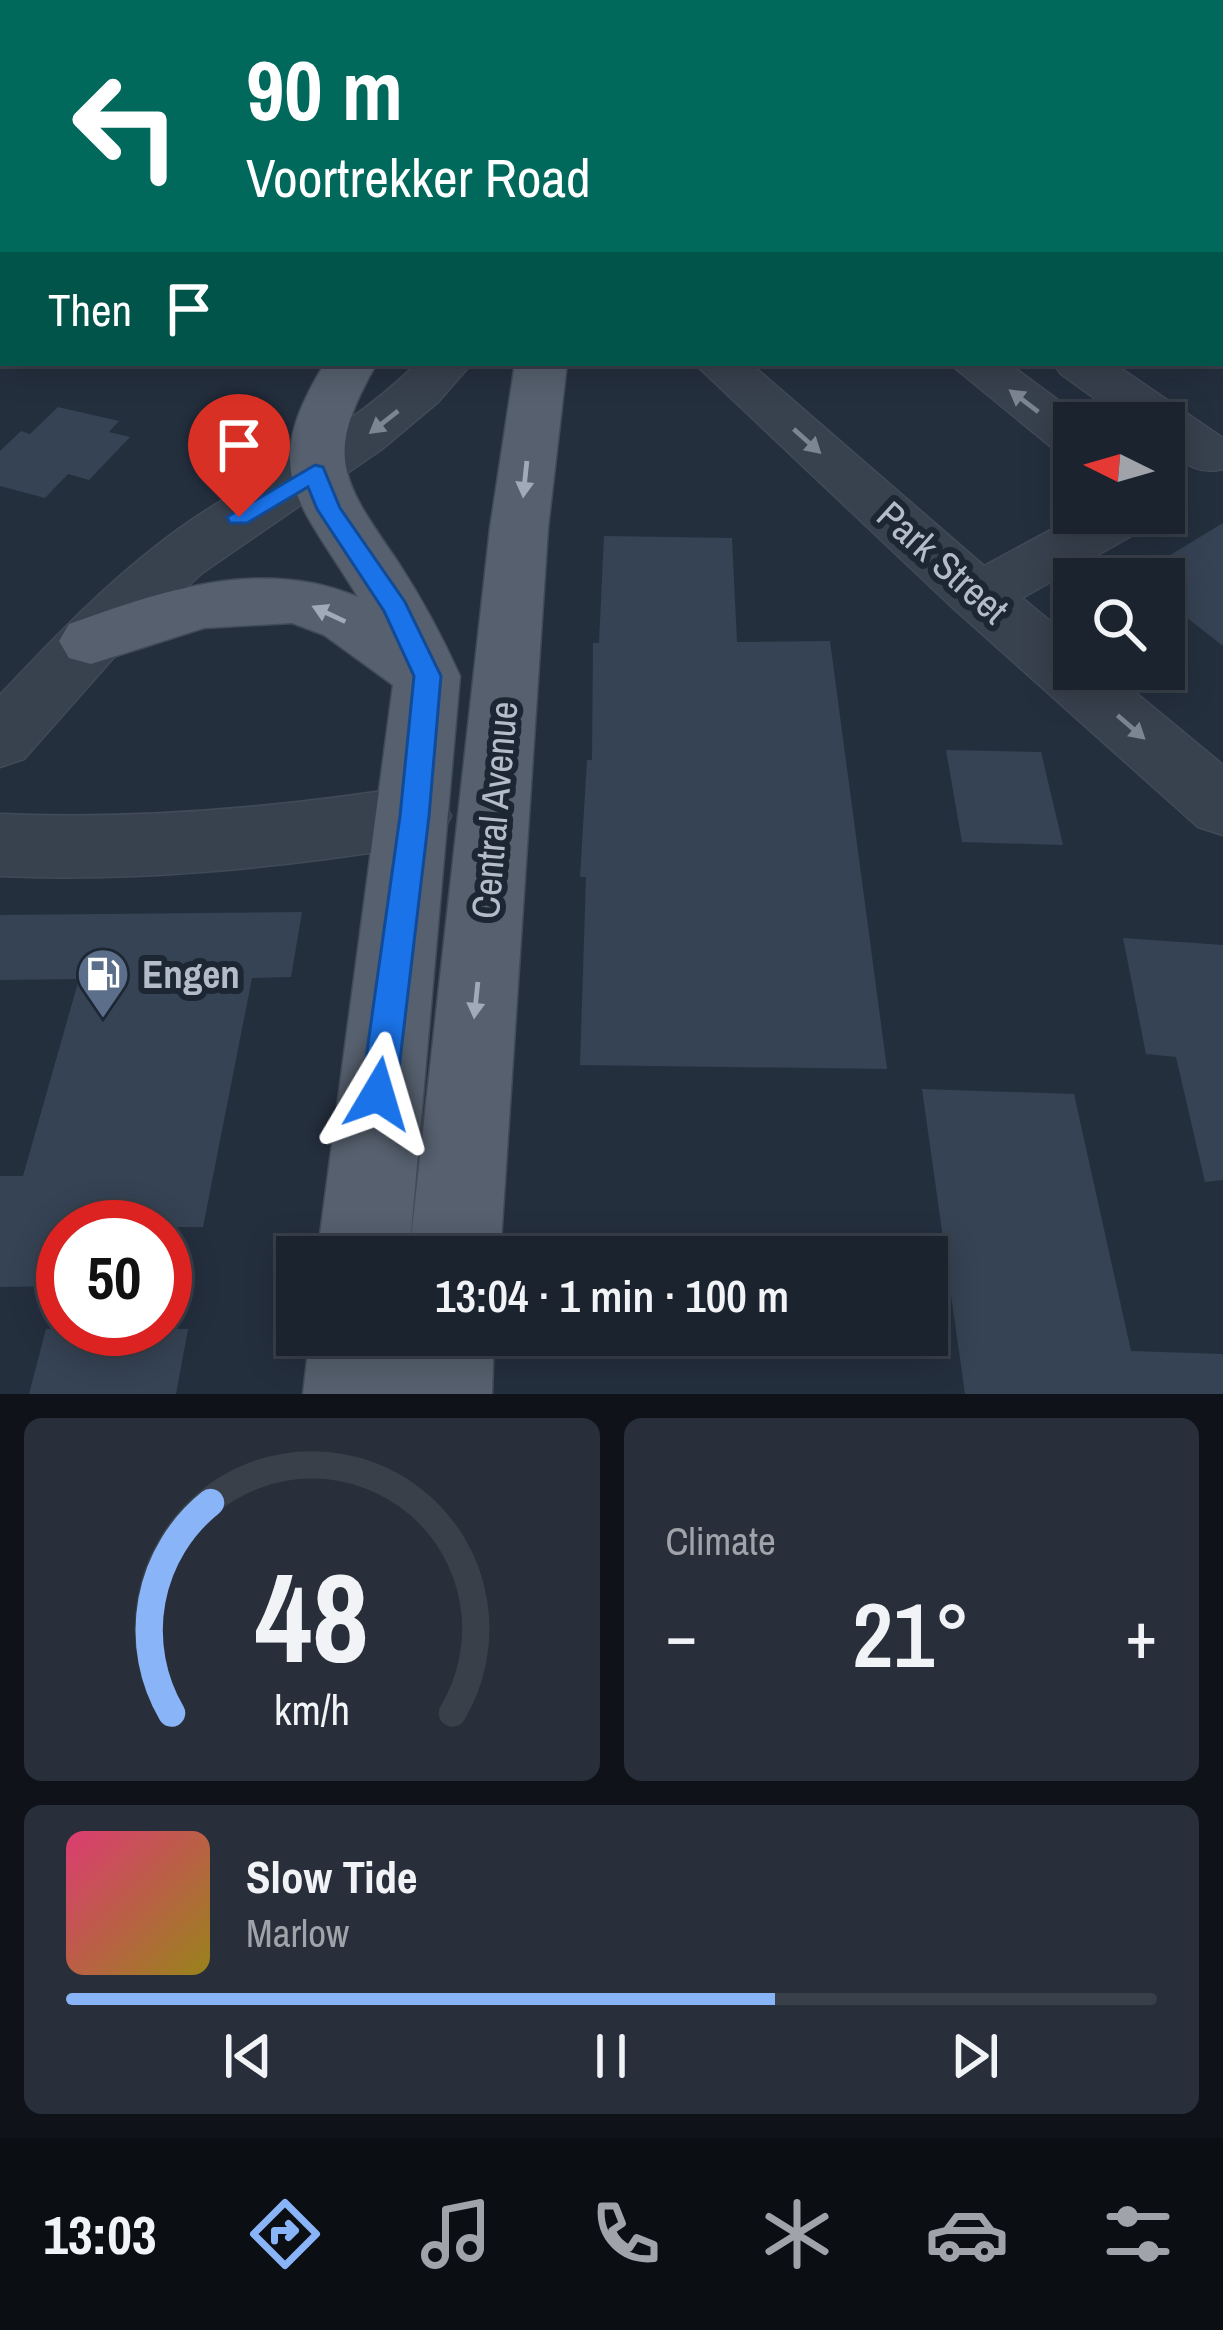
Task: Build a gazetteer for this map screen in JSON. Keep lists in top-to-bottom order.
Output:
{
  "streets": {
    "main road": ["Central Avenue"],
    "street": ["Park Street"]
  },
  "places": {
    "fuel station": ["Engen"]
  },
  "north": "left",
  "page": {
    "turn": ["90 m", "Voortrekker Road"],
    "then": "Then",
    "limit": "50",
    "trip": "13:04 · 1 min · 100 m",
    "tile": "Climate",
    "heat": ["−", "21°", "+"],
    "song": ["Slow Tide", "Marlow"],
    "tabs": "13:03",
    "gauge": ["48", "km/h"]
  }
}
